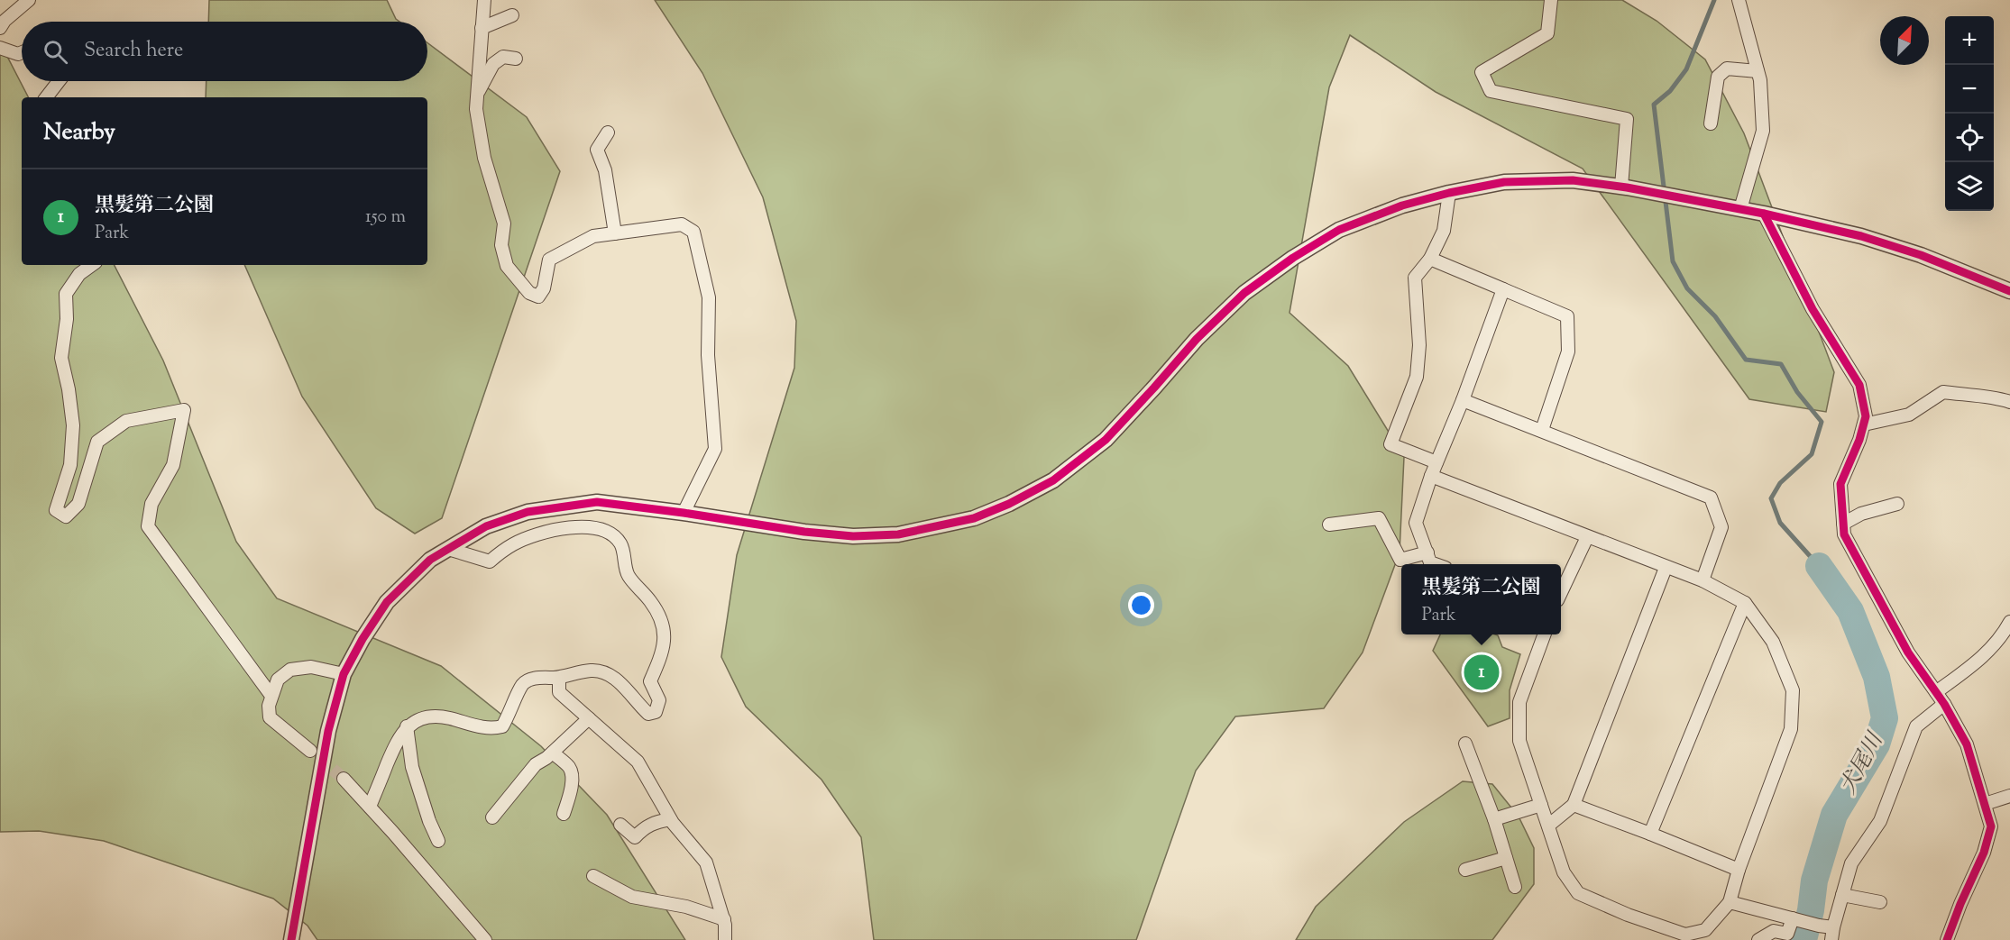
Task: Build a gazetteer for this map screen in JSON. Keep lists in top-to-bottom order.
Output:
{
  "water": ["犬尾川"],
  "north": "top right",
  "page": {
    "map_buttons": ["+", "−"],
    "search": "Search here",
    "heading": "Nearby",
    "list": [
      {
        "mark": "1",
        "name": "黒髪第二公園",
        "note": "Park",
        "value": "150 m"
      }
    ],
    "popup": ["黒髪第二公園", "Park"],
    "pins": "1"
  }
}
